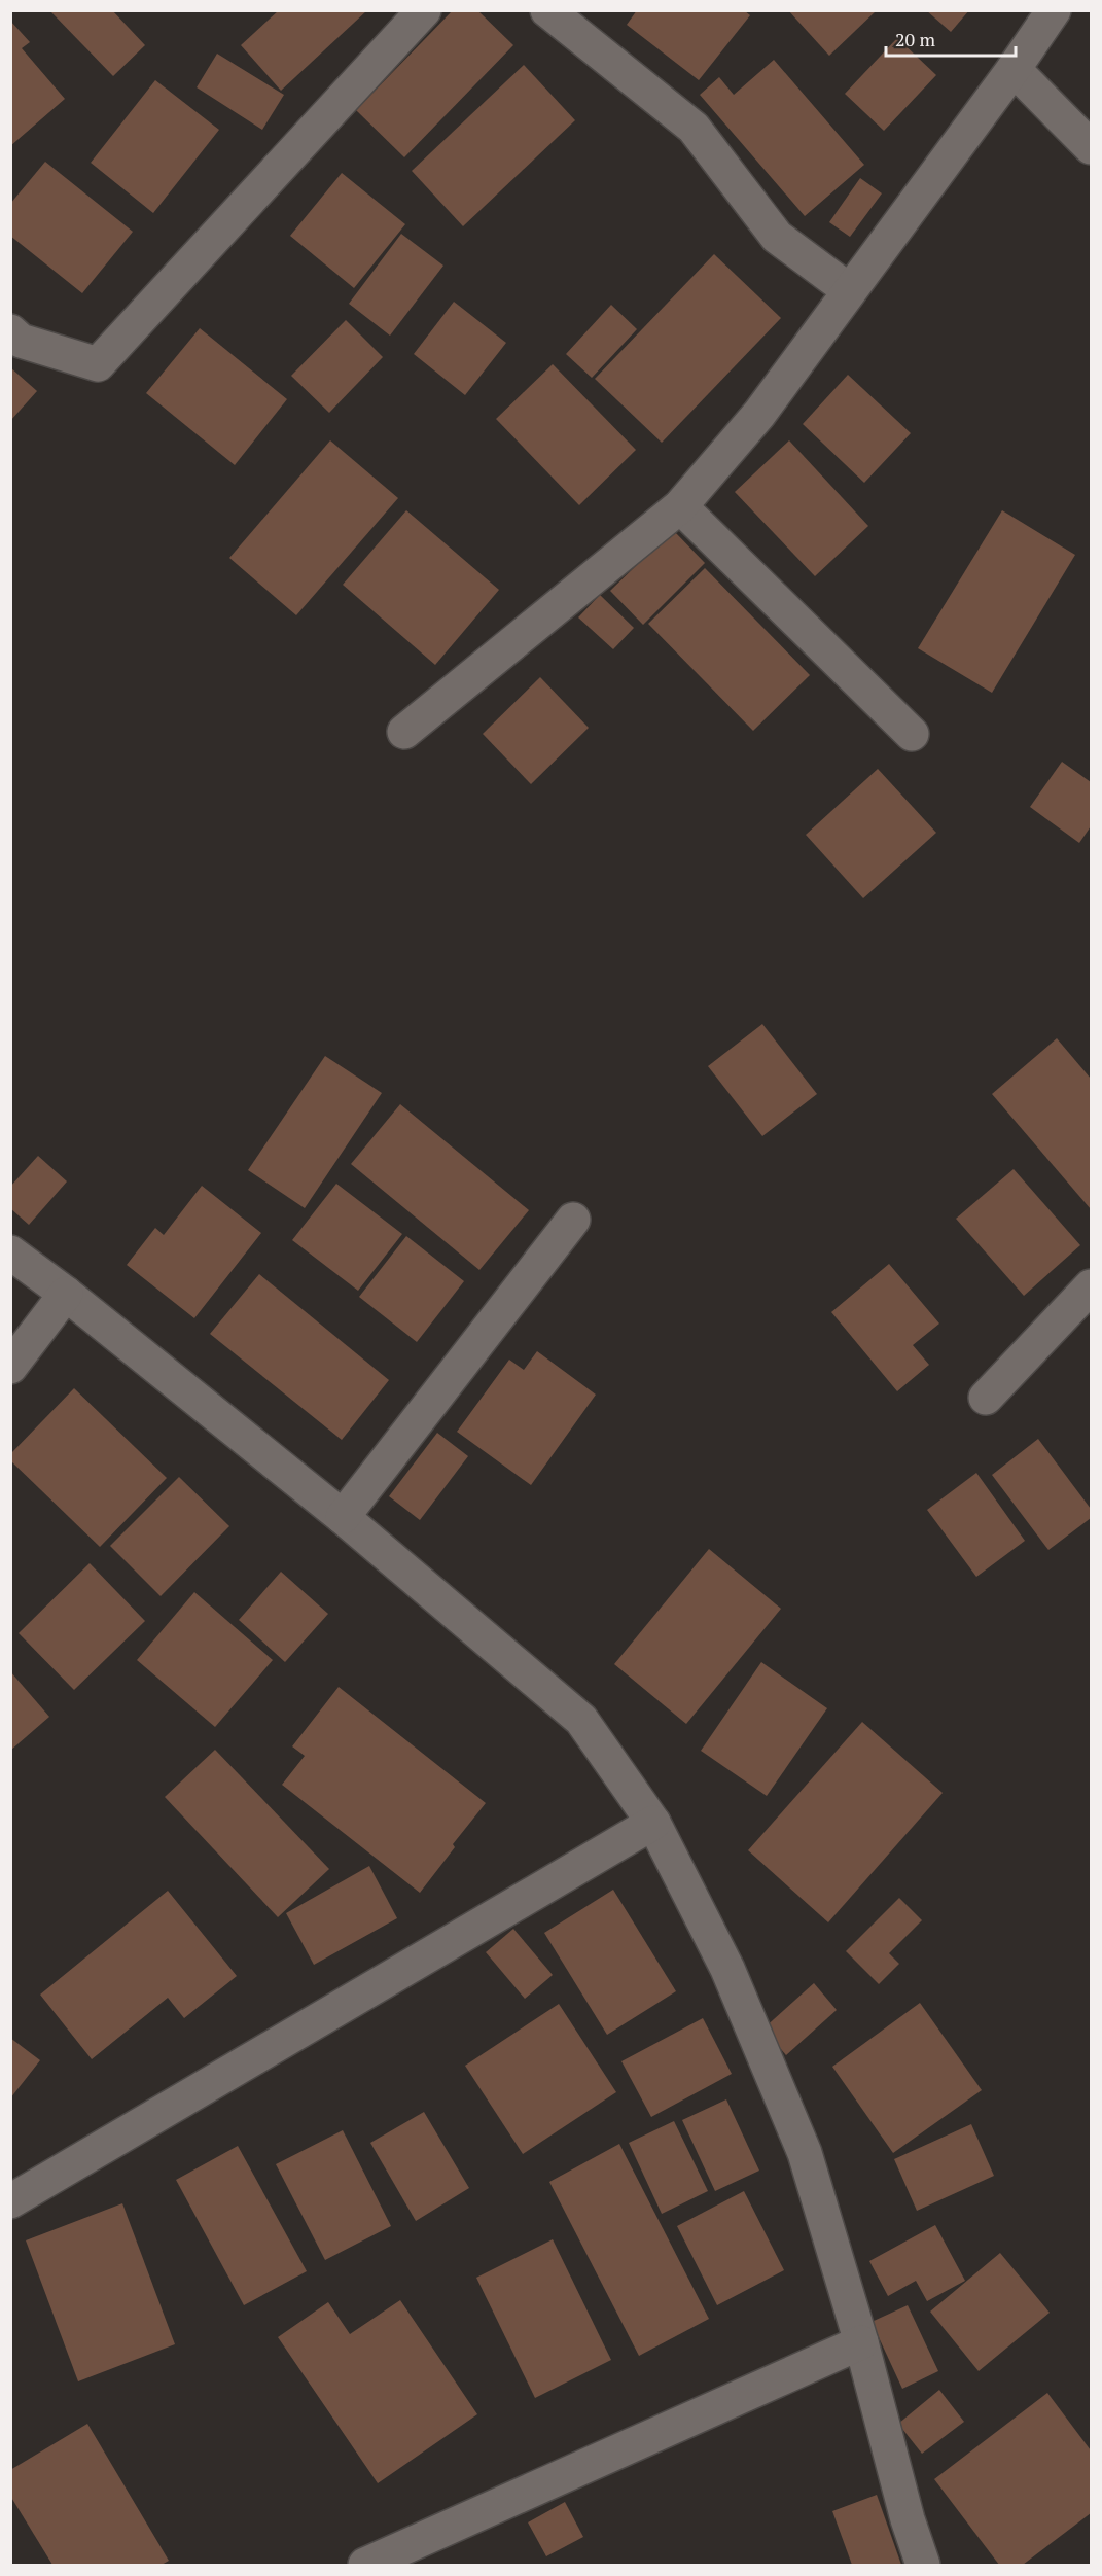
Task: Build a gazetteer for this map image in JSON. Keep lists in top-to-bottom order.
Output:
{
  "scale_bar": "20 m"
}
